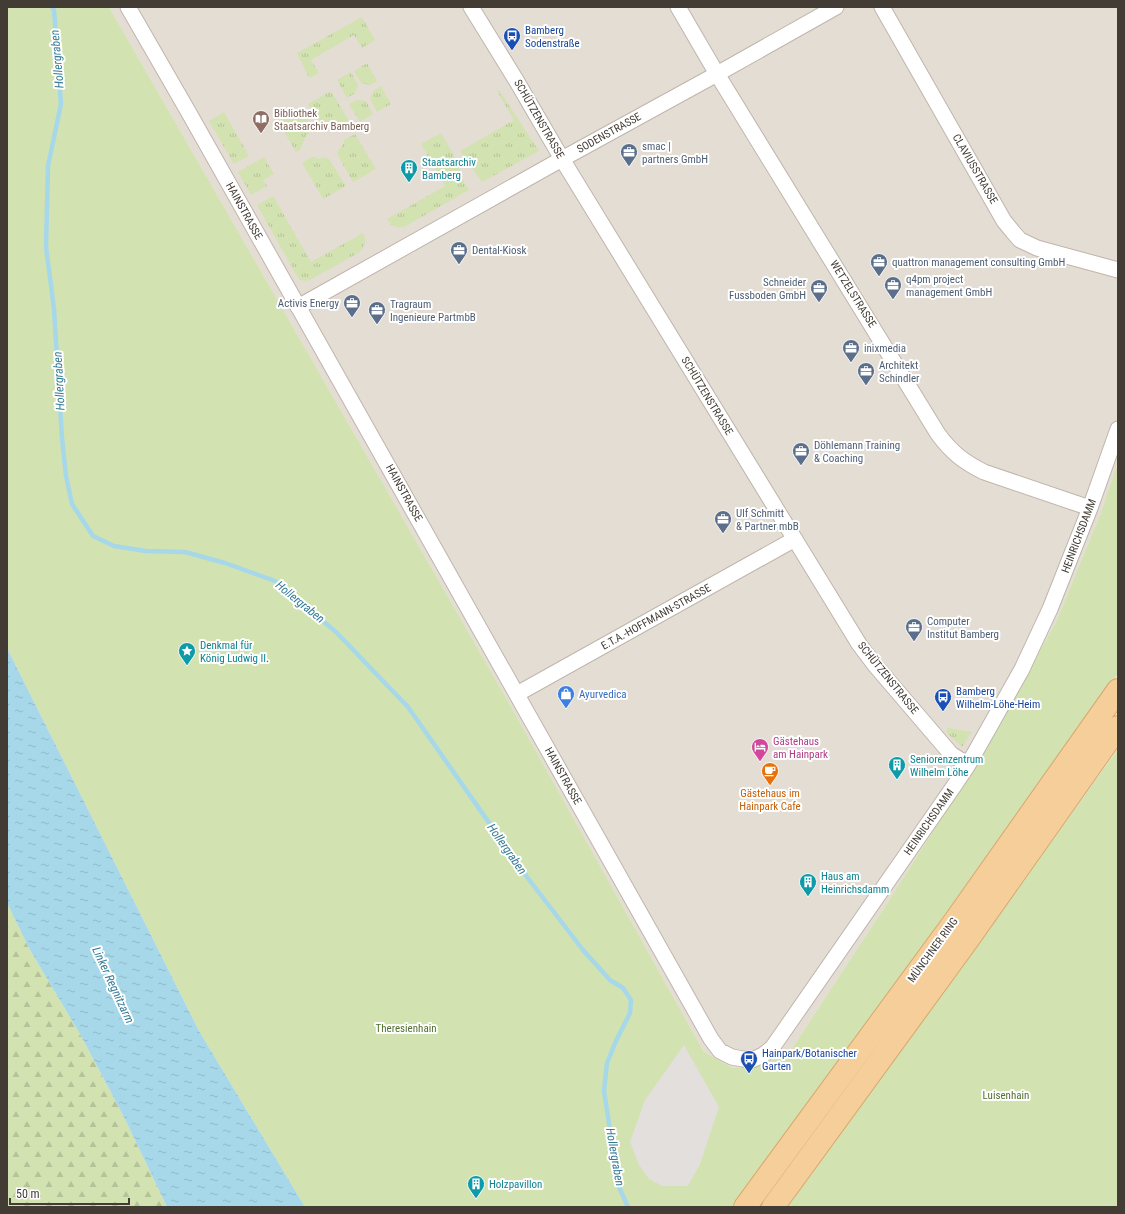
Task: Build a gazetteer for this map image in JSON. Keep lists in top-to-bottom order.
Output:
{
  "streets": {
    "main road": ["MÜNCHNER RING"],
    "street": [
      "SCHÜTZENSTRASSE",
      "SODENSTRASSE",
      "CLAVIUSSTRASSE",
      "HAINSTRASSE",
      "WETZELSTRASSE",
      "HEINRICHSDAMM",
      "E.T.A.-HOFFMANN-STRASSE"
    ]
  },
  "crossings": [
    ["SCHÜTZENSTRASSE", "SODENSTRASSE"],
    ["SCHÜTZENSTRASSE", "HEINRICHSDAMM"],
    ["SCHÜTZENSTRASSE", "E.T.A.-HOFFMANN-STRASSE"],
    ["SODENSTRASSE", "HAINSTRASSE"],
    ["SODENSTRASSE", "WETZELSTRASSE"],
    ["HAINSTRASSE", "HEINRICHSDAMM"],
    ["HAINSTRASSE", "E.T.A.-HOFFMANN-STRASSE"],
    ["WETZELSTRASSE", "HEINRICHSDAMM"]
  ],
  "water": ["Hollergraben", "Linker Regnitzarm"],
  "parks": ["Theresienhain", "Luisenhain"],
  "places": {
    "bus stop": ["Bamberg Sodenstraße", "Bamberg Wilhelm-Löhe-Heim", "Hainpark/Botanischer Garten"],
    "library": ["Bibliothek Staatsarchiv Bamberg"],
    "office": [
      "smac | partners GmbH",
      "Dental-Kiosk",
      "quattron management consulting GmbH",
      "q4pm project management GmbH",
      "Schneider Fussboden GmbH",
      "Activis Energy",
      "Tragraum Ingenieure PartmbB",
      "inixmedia",
      "Architekt Schindler",
      "Döhlemann Training & Coaching",
      "Ulf Schmitt & Partner mbB",
      "Computer Institut Bamberg"
    ],
    "building": [
      "Staatsarchiv Bamberg",
      "Seniorenzentrum Wilhelm Löhe",
      "Haus am Heinrichsdamm",
      "Holzpavillon"
    ],
    "place": ["Denkmal für König Ludwig II."],
    "shop": ["Ayurvedica"],
    "hotel": ["Gästehaus am Hainpark"],
    "cafe": ["Gästehaus im Hainpark Cafe"]
  },
  "scale_bar": "50 m"
}
